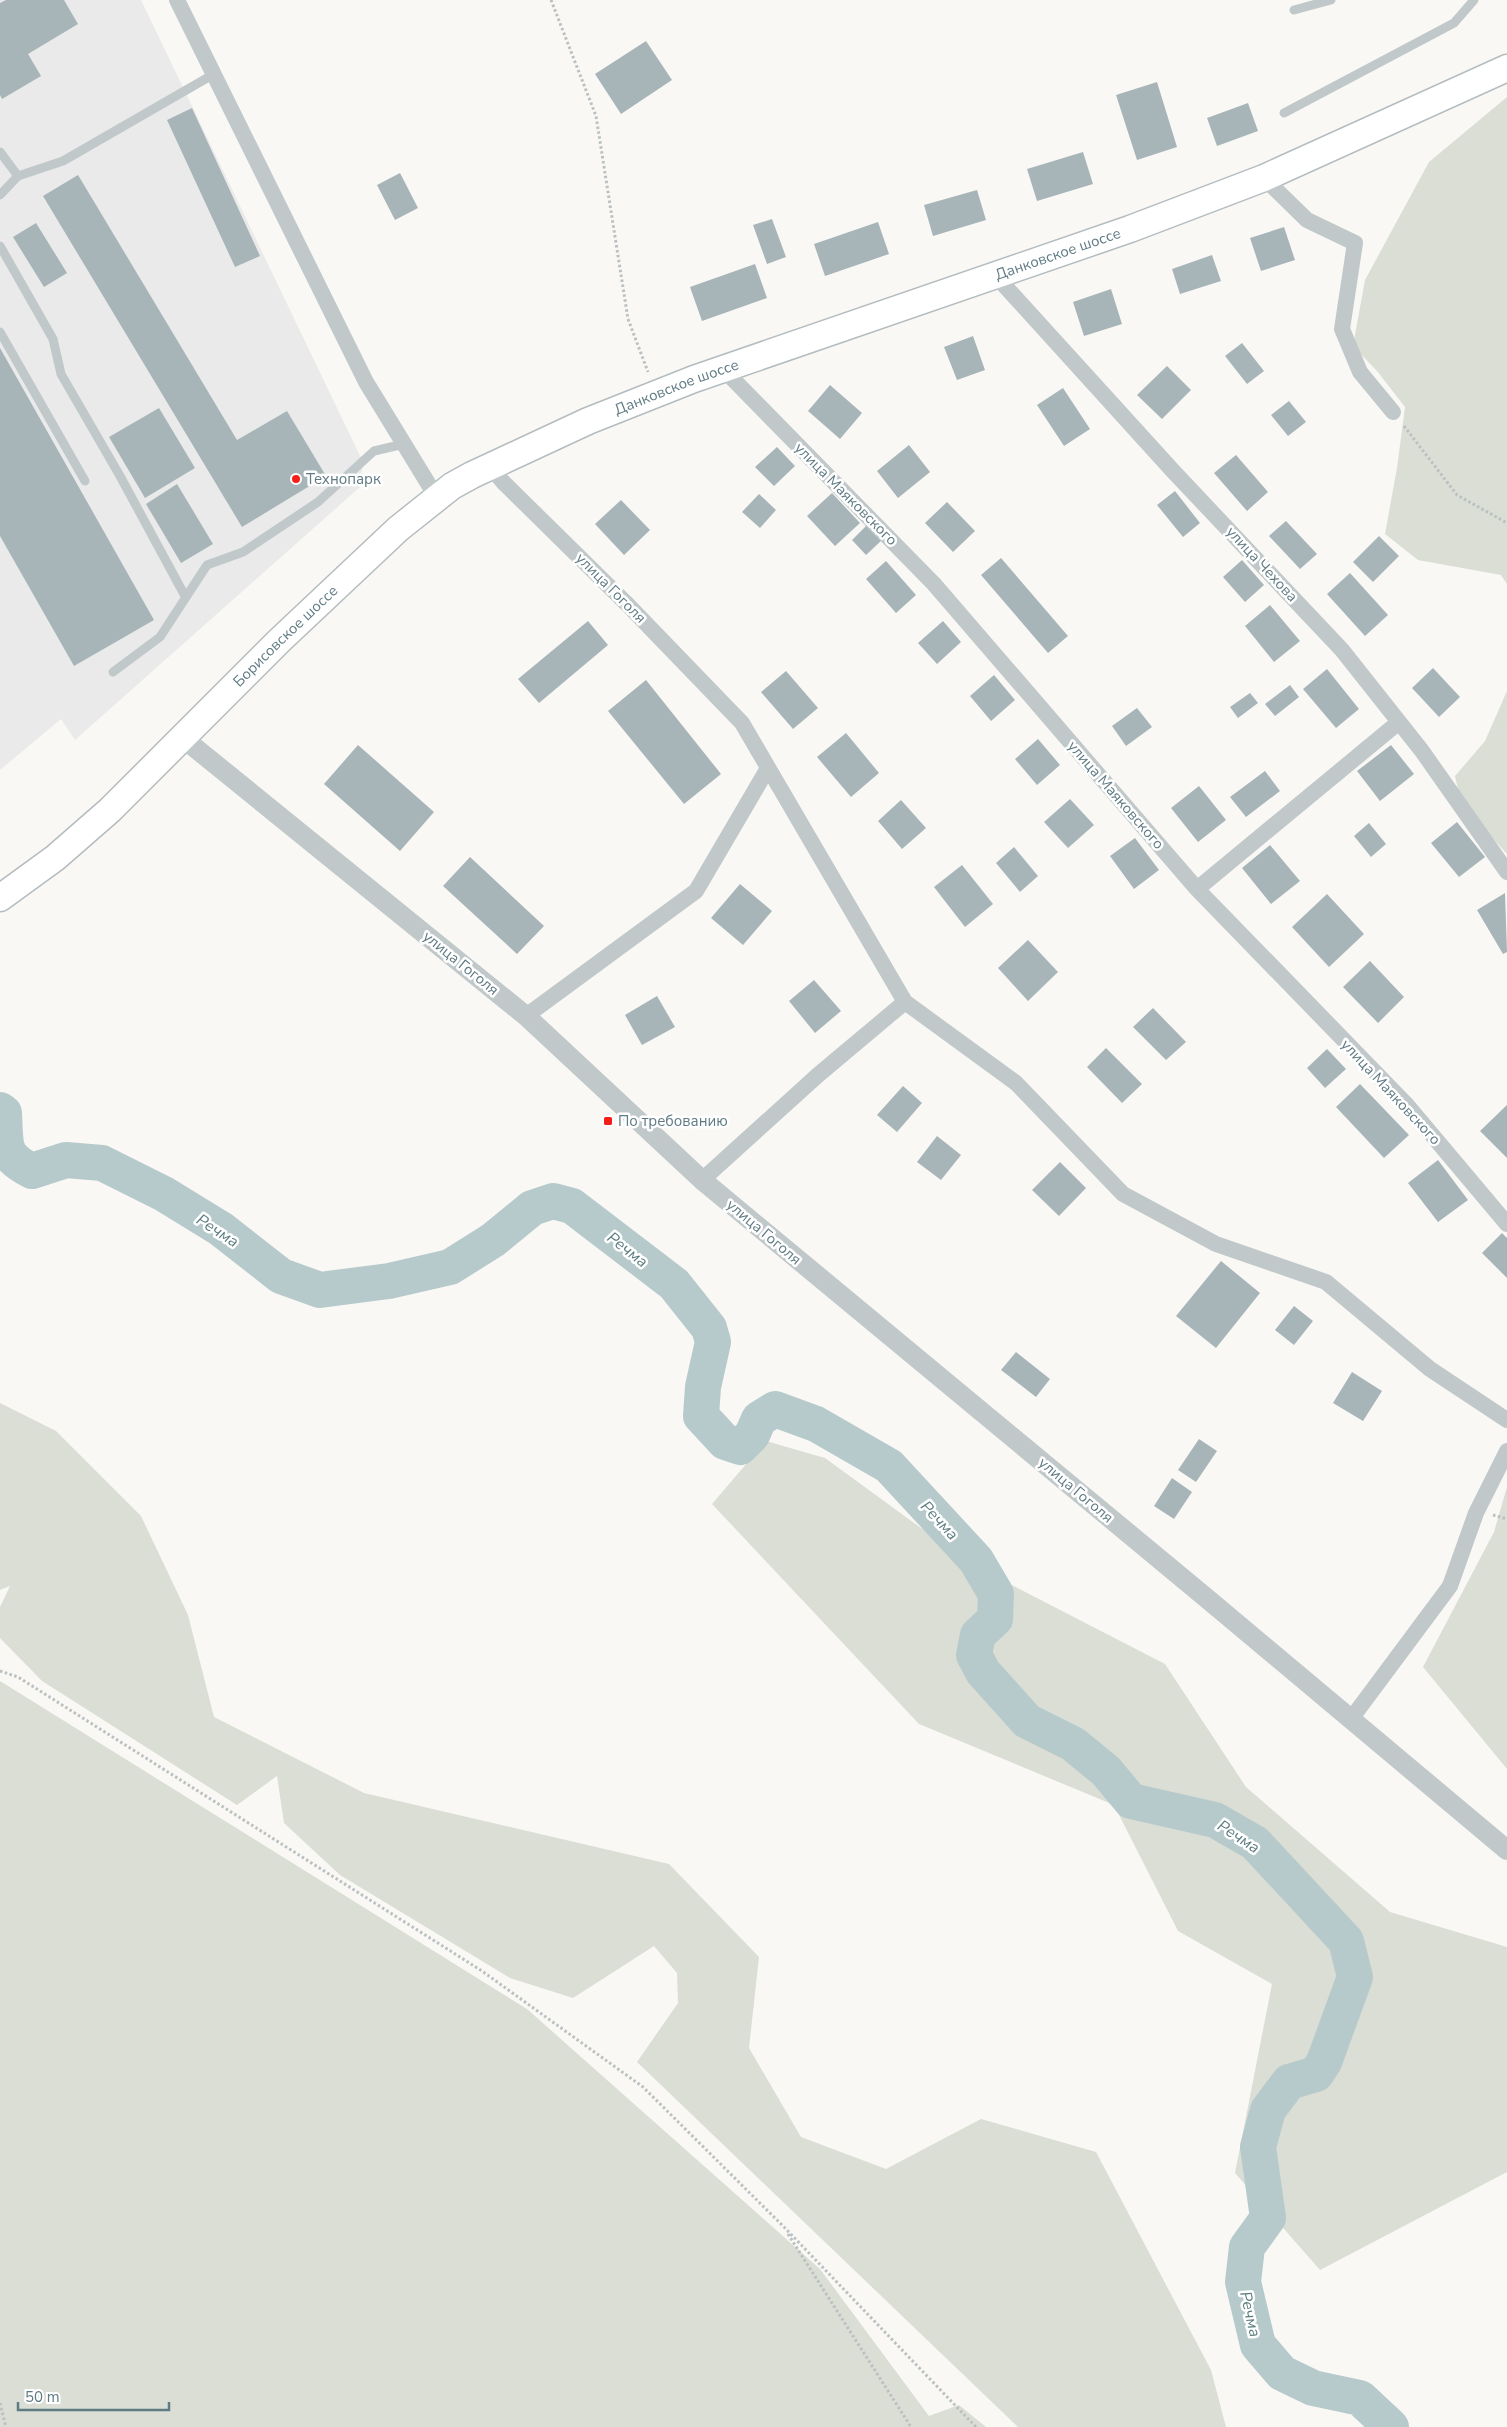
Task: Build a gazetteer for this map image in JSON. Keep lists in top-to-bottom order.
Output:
{
  "streets": {
    "main road": ["Данковское шоссе", "Борисовское шоссе"],
    "street": ["улица Маяковского", "улица Чехова", "улица Гоголя"]
  },
  "crossings": [
    ["Данковское шоссе", "улица Маяковского"],
    ["Данковское шоссе", "улица Чехова"],
    ["Данковское шоссе", "Борисовское шоссе"],
    ["улица Гоголя", "Борисовское шоссе"]
  ],
  "water": ["Речма"],
  "places": {
    "other": ["Технопарк"],
    "transit": ["По требованию"]
  },
  "scale_bar": "50 m"
}
